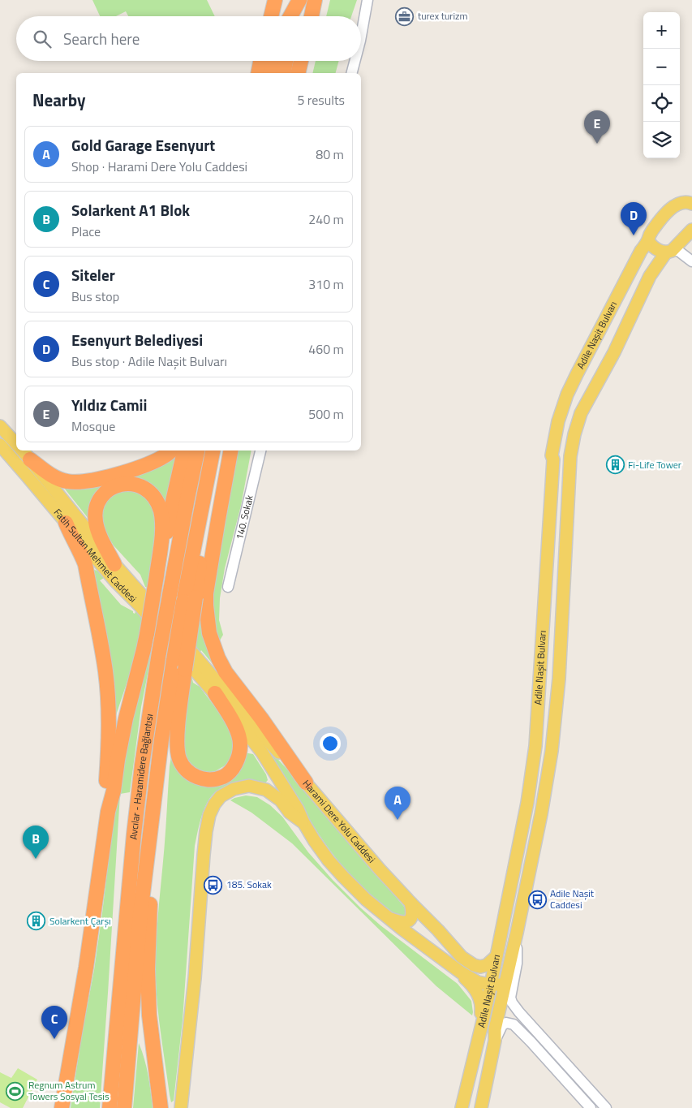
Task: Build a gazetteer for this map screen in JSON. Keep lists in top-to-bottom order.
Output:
{
  "streets": {
    "highway": ["Avcılar - Haramidere Bağlantısı"],
    "main road": ["Adile Naşit Bulvarı", "Fatih Sultan Mehmet Caddesi", "Harami Dere Yolu Caddesi"],
    "street": ["140. Sokak"]
  },
  "crossings": [
    ["Adile Naşit Bulvarı", "Harami Dere Yolu Caddesi"],
    ["Fatih Sultan Mehmet Caddesi", "Harami Dere Yolu Caddesi"]
  ],
  "places": {
    "office": ["turex turizm"],
    "building": ["Fi-Life Tower", "Solarkent Çarşı"],
    "bus stop": ["185. Sokak", "Adile Naşit Caddesi"],
    "sports": ["Regnum Astrum Towers Sosyal Tesis"]
  },
  "page": {
    "map_buttons": ["+", "−"],
    "search": "Search here",
    "heading": ["Nearby", "5 results"],
    "pins": [
      "E",
      "D",
      "A",
      "B",
      "C"
    ],
    "list": [
      {
        "mark": "A",
        "name": "Gold Garage Esenyurt",
        "note": "Shop · Harami Dere Yolu Caddesi",
        "value": "80 m"
      },
      {
        "mark": "B",
        "name": "Solarkent A1 Blok",
        "note": "Place",
        "value": "240 m"
      },
      {
        "mark": "C",
        "name": "Siteler",
        "note": "Bus stop",
        "value": "310 m"
      },
      {
        "mark": "D",
        "name": "Esenyurt Belediyesi",
        "note": "Bus stop · Adile Naşit Bulvarı",
        "value": "460 m"
      },
      {
        "mark": "E",
        "name": "Yıldız Camii",
        "note": "Mosque",
        "value": "500 m"
      }
    ]
  }
}
